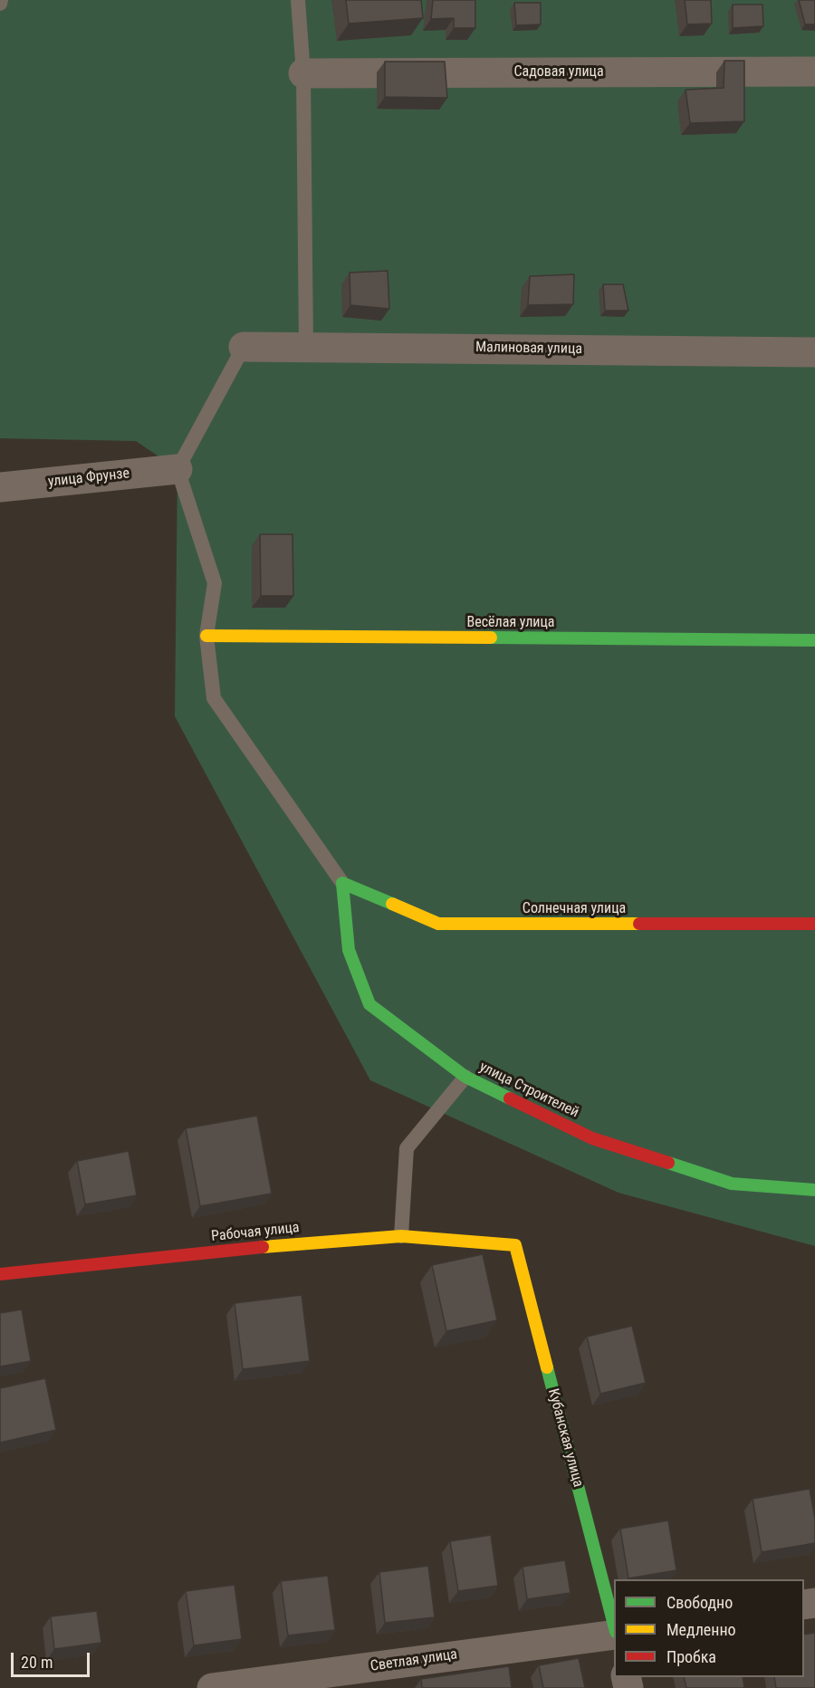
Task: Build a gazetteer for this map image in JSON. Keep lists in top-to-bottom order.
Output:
{
  "streets": {
    "street": [
      "Садовая улица",
      "Малиновая улица",
      "улица Фрунзе",
      "Весёлая улица",
      "Солнечная улица",
      "улица Строителей",
      "Рабочая улица",
      "Кубанская улица",
      "Светлая улица"
    ]
  },
  "crossings": [
    ["Солнечная улица", "улица Строителей"],
    ["Рабочая улица", "Кубанская улица"]
  ],
  "legend": ["Свободно", "Медленно", "Пробка"],
  "scale_bar": "20 m"
}
